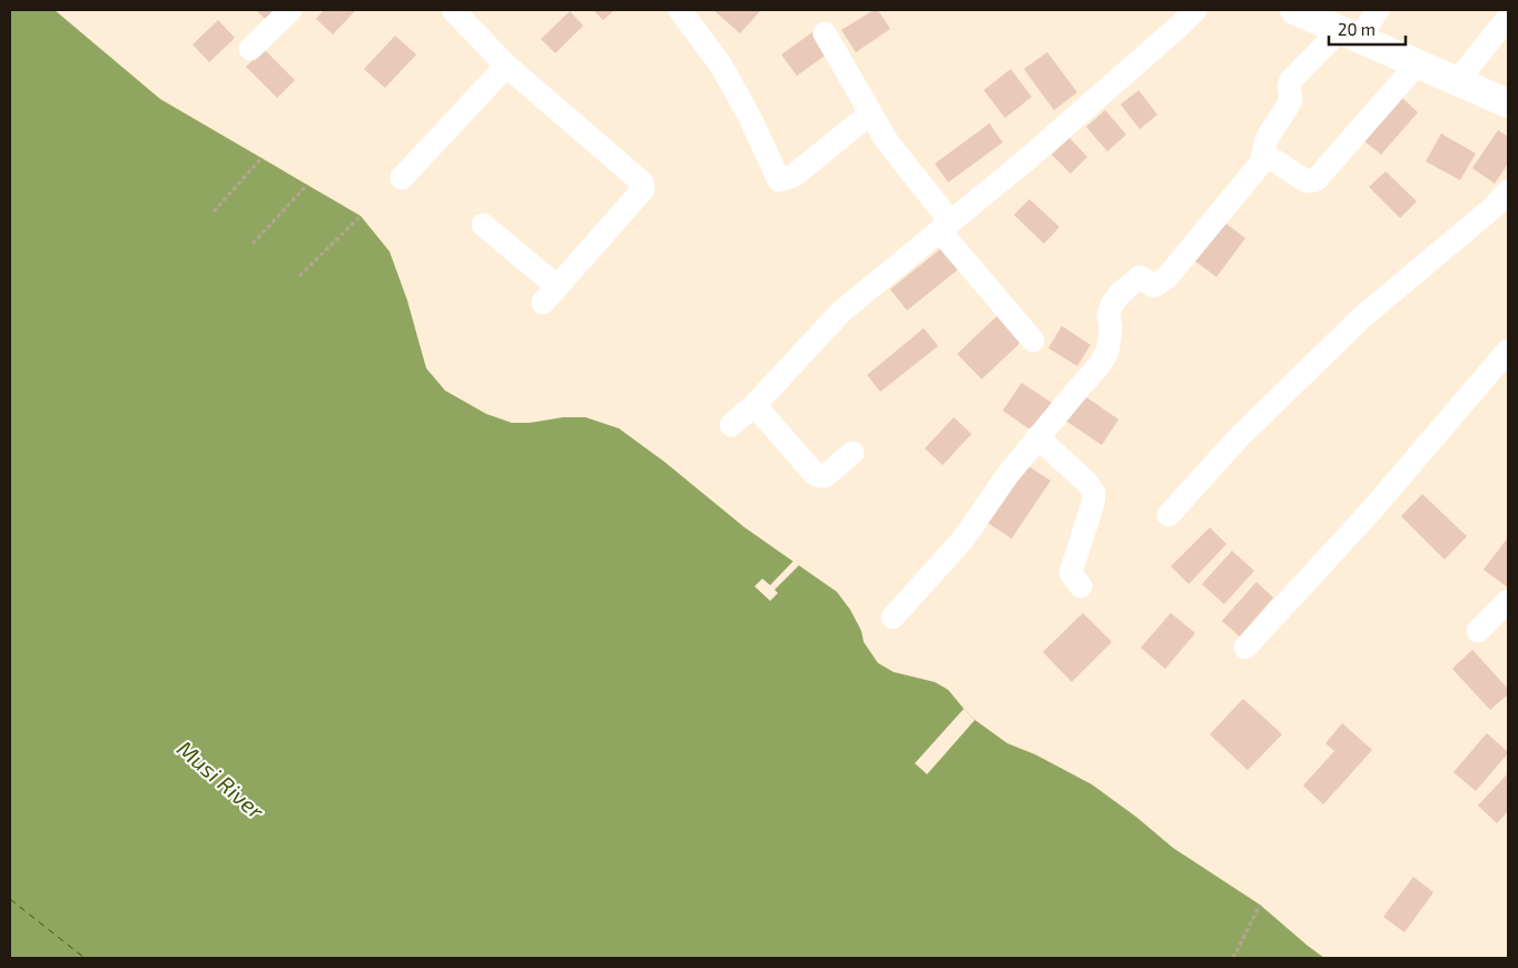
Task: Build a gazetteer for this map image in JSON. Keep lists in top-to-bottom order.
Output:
{
  "water": ["Musi River"],
  "scale_bar": "20 m"
}
